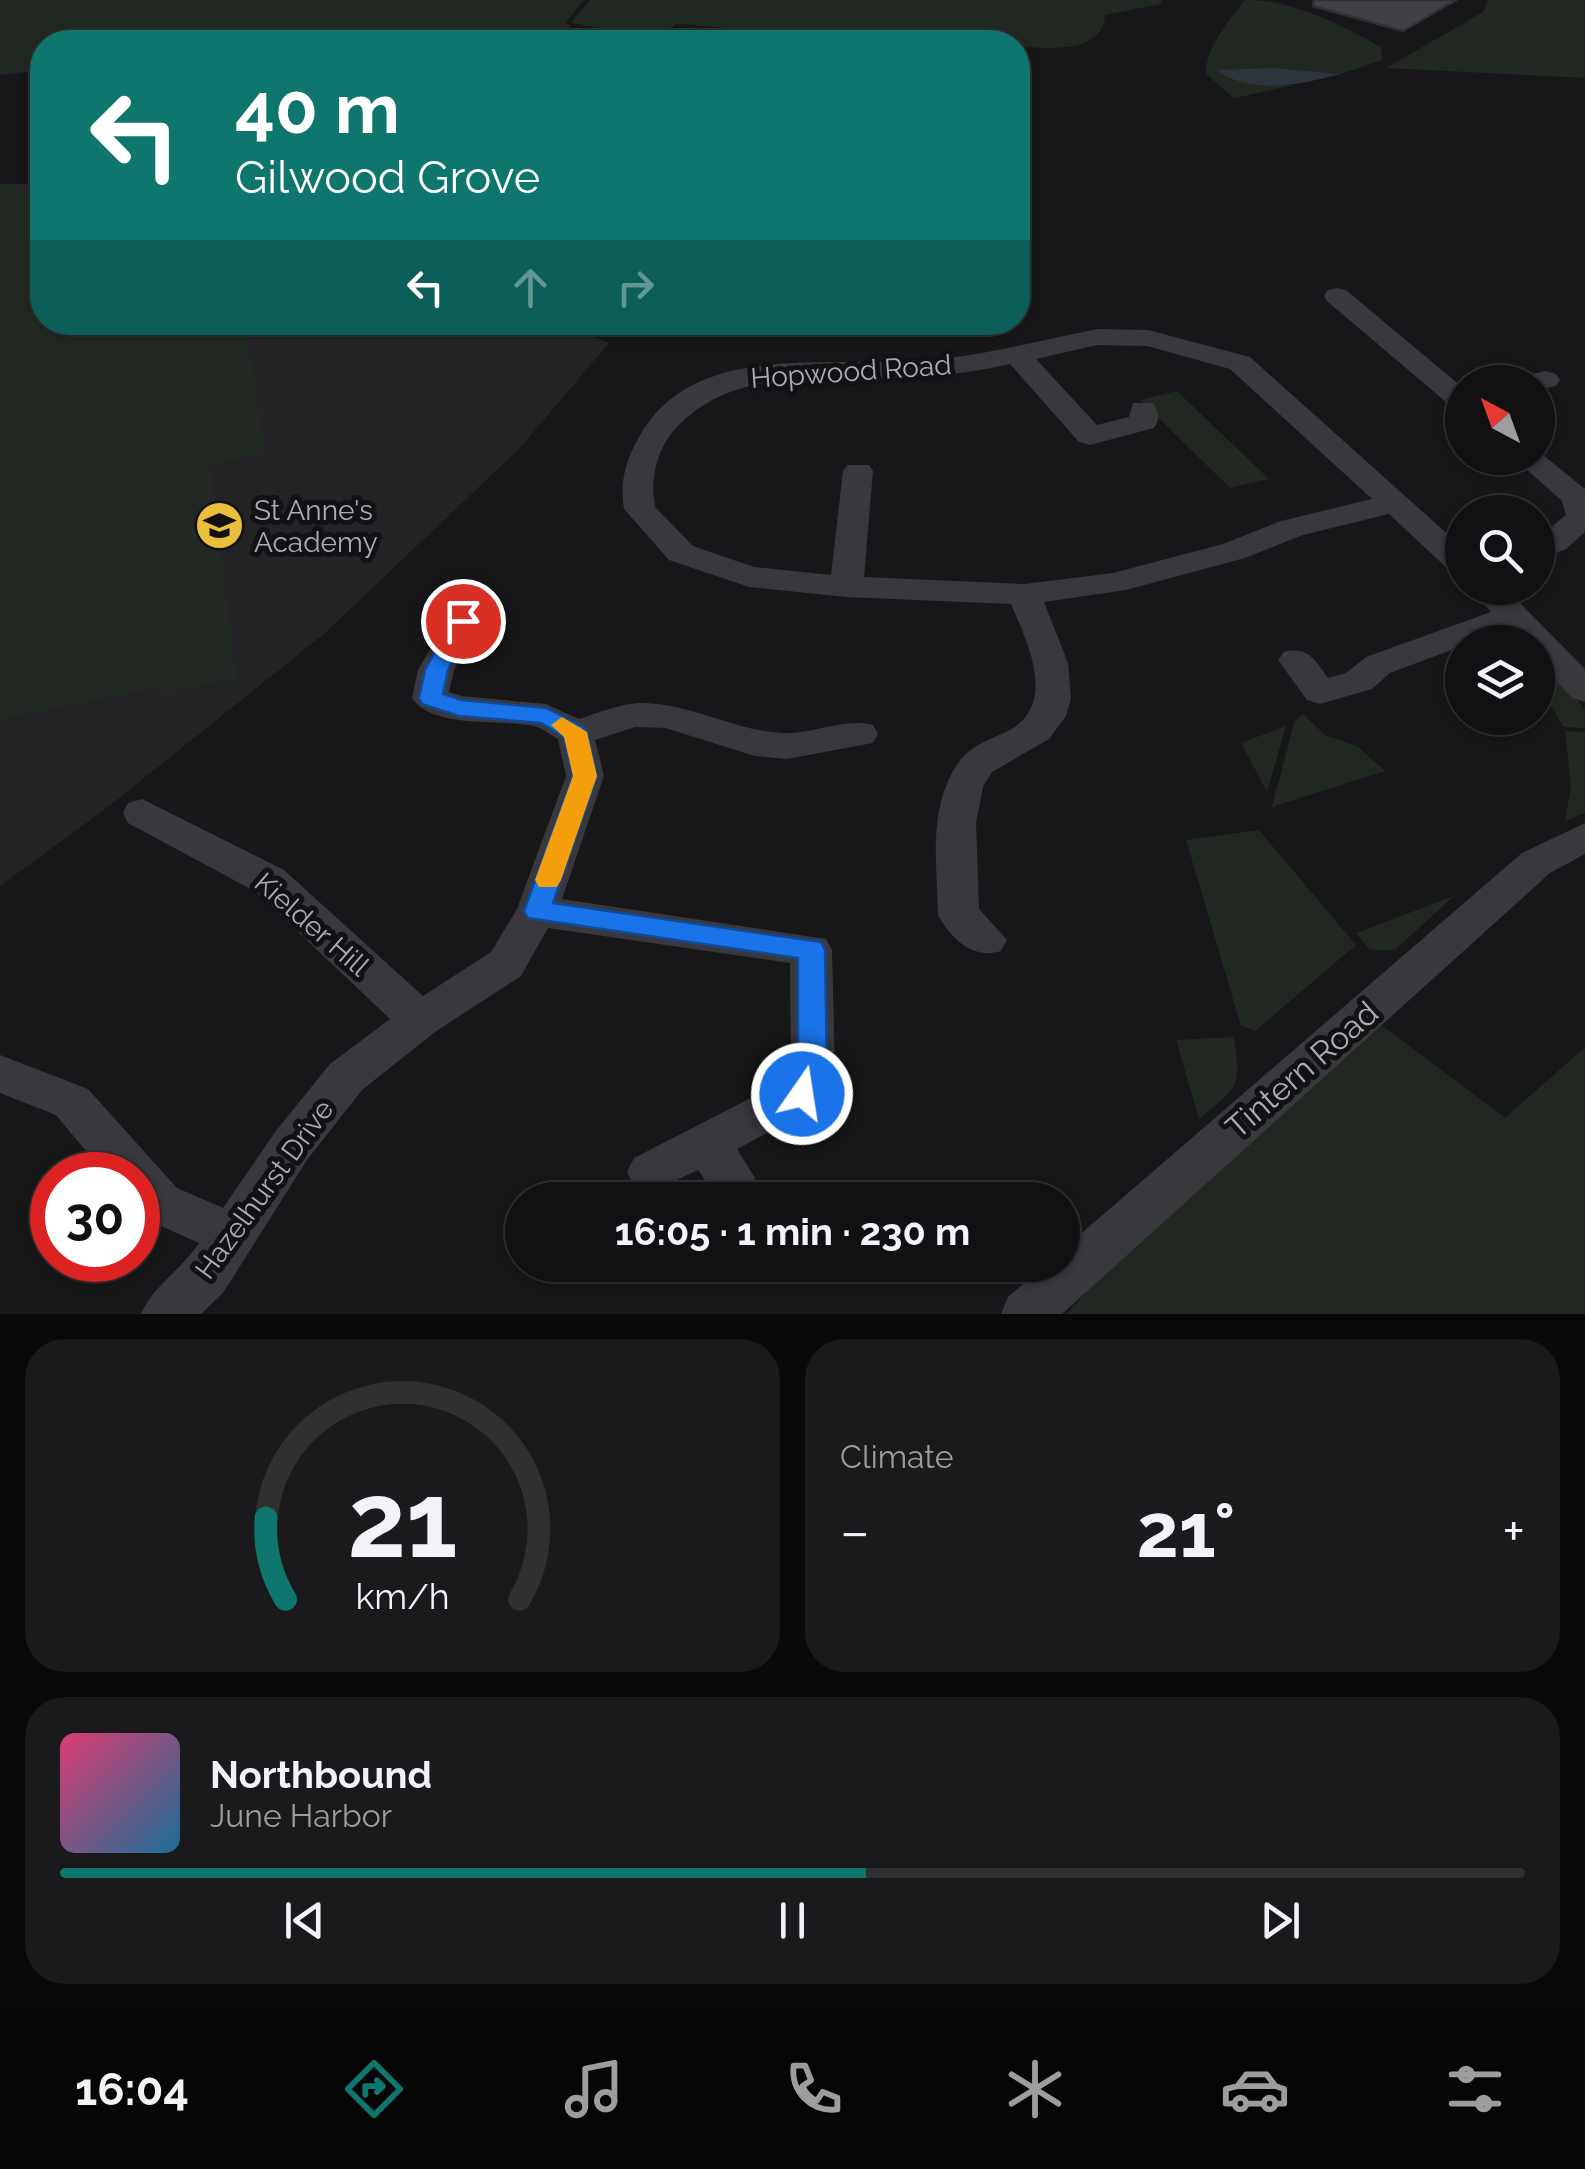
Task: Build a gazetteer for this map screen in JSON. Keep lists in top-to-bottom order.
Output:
{
  "streets": {
    "street": [
      "Hopwood Road",
      "Kielder Hill",
      "Tintern Road",
      "Hazelhurst Drive"
    ]
  },
  "crossings": [
    ["Kielder Hill", "Hazelhurst Drive"]
  ],
  "places": {
    "school or university": ["St Anne's Academy"]
  },
  "north": "top left",
  "page": {
    "turn": ["40 m", "Gilwood Grove"],
    "limit": "30",
    "trip": "16:05 · 1 min · 230 m",
    "tile": "Climate",
    "heat": ["−", "21°", "+"],
    "song": ["Northbound", "June Harbor"],
    "tabs": "16:04",
    "gauge": ["21", "km/h"]
  }
}
